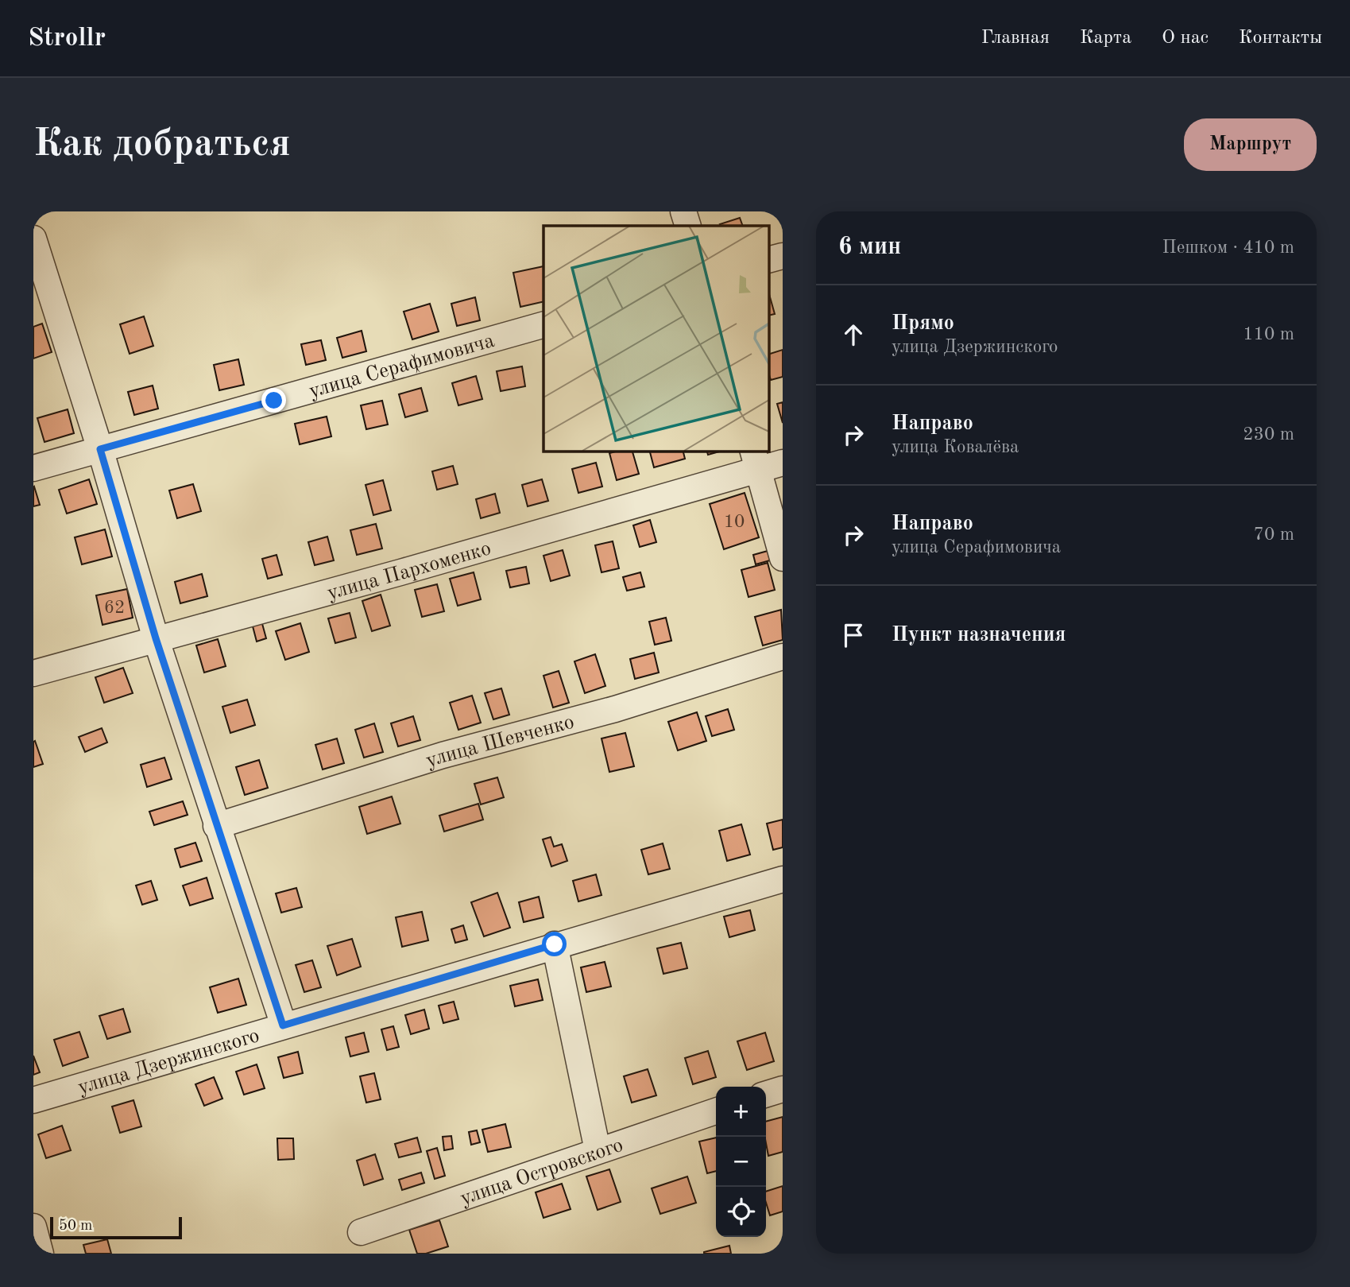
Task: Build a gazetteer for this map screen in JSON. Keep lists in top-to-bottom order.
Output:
{
  "streets": {
    "street": [
      "улица Серафимовича",
      "улица Пархоменко",
      "улица Шевченко",
      "улица Дзержинского",
      "улица Островского"
    ]
  },
  "house_numbers": ["10", "62"],
  "scale_bar": "50 m",
  "page": {
    "header": "Strollr",
    "nav": [
      "Главная",
      "Карта",
      "О нас",
      "Контакты"
    ],
    "buttons": "Маршрут",
    "title": "Как добраться",
    "heading": ["6 мин", "Пешком · 410 m"],
    "list": [
      ["Прямо", "улица Дзержинского", "110 m"],
      ["Направо", "улица Ковалёва", "230 m"],
      ["Направо", "улица Серафимовича", "70 m"],
      "Пункт назначения"
    ],
    "map_buttons": ["+", "−"],
    "scale": "50 m"
  }
}
